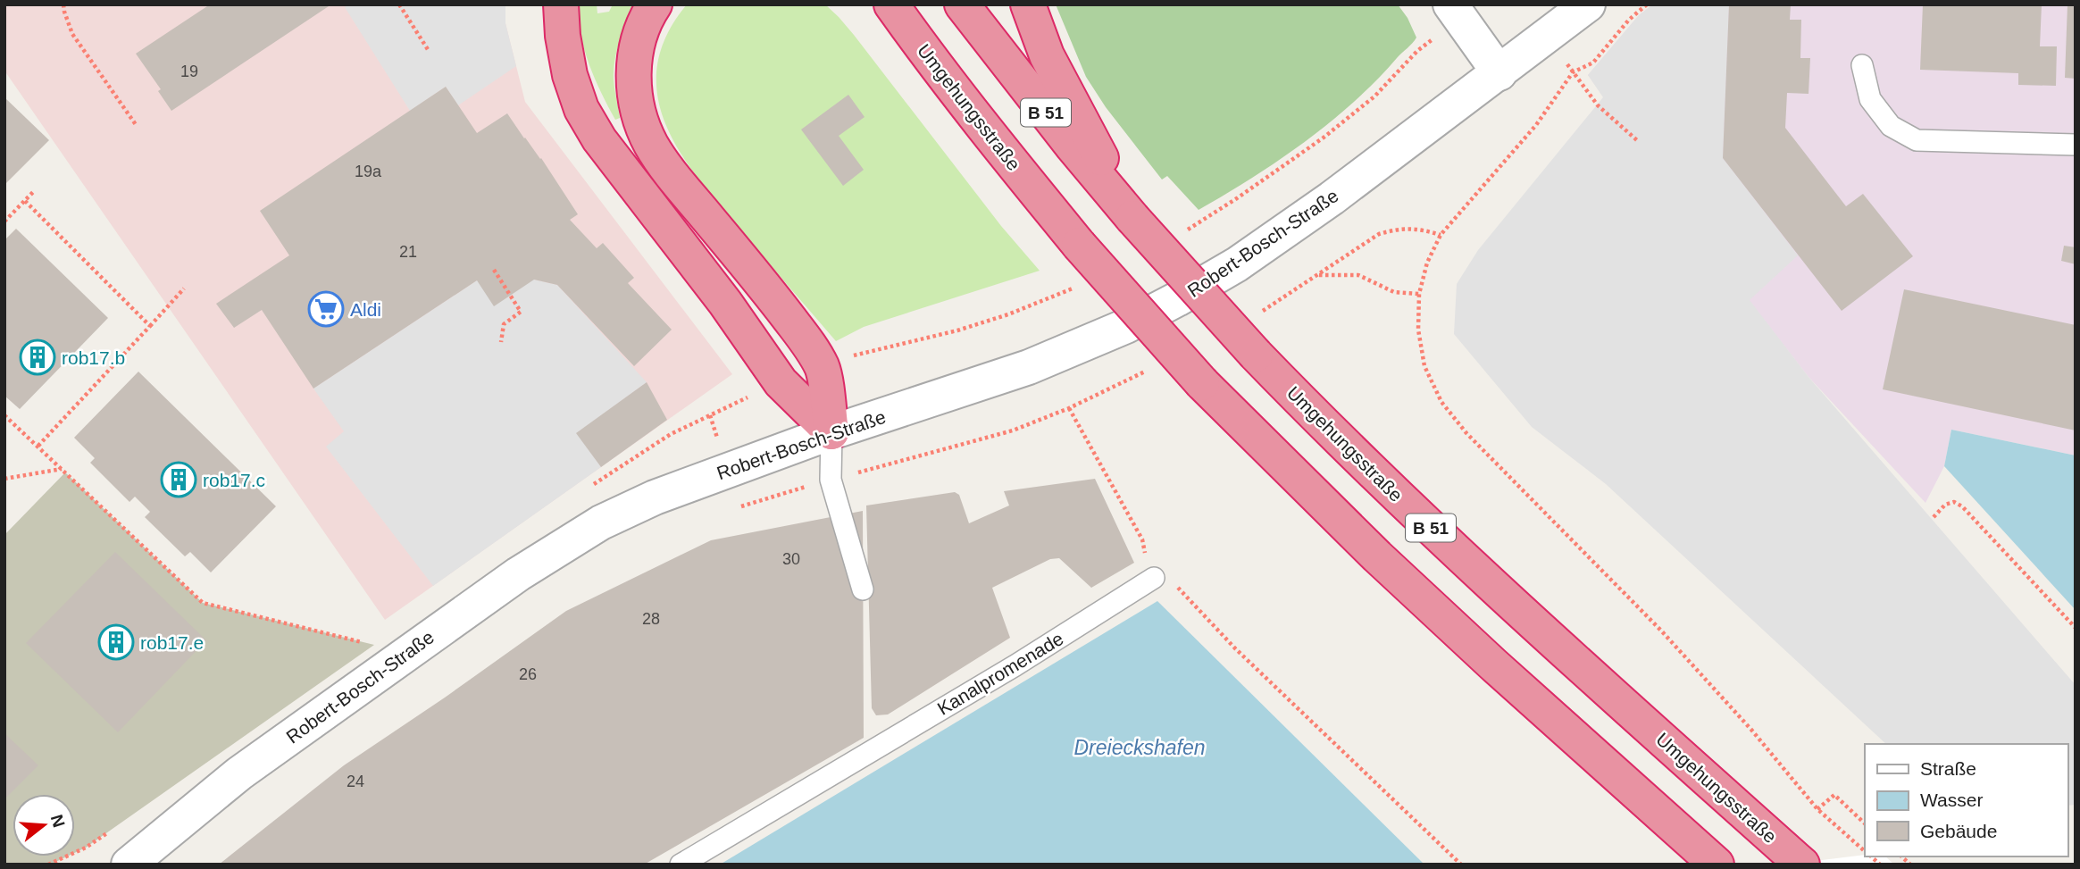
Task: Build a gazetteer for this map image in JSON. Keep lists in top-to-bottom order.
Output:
{
  "streets": {
    "highway": ["Umgehungsstraße", "B 51"],
    "street": ["Robert-Bosch-Straße"],
    "lane": ["Kanalpromenade"]
  },
  "water": ["Dreieckshafen"],
  "places": {
    "supermarket": ["Aldi"],
    "building": ["rob17.b", "rob17.c", "rob17.e"]
  },
  "house_numbers": [
    "19",
    "19a",
    "21",
    "30",
    "28",
    "26",
    "24"
  ],
  "legend": ["Straße", "Wasser", "Gebäude"],
  "north": "right"
}
